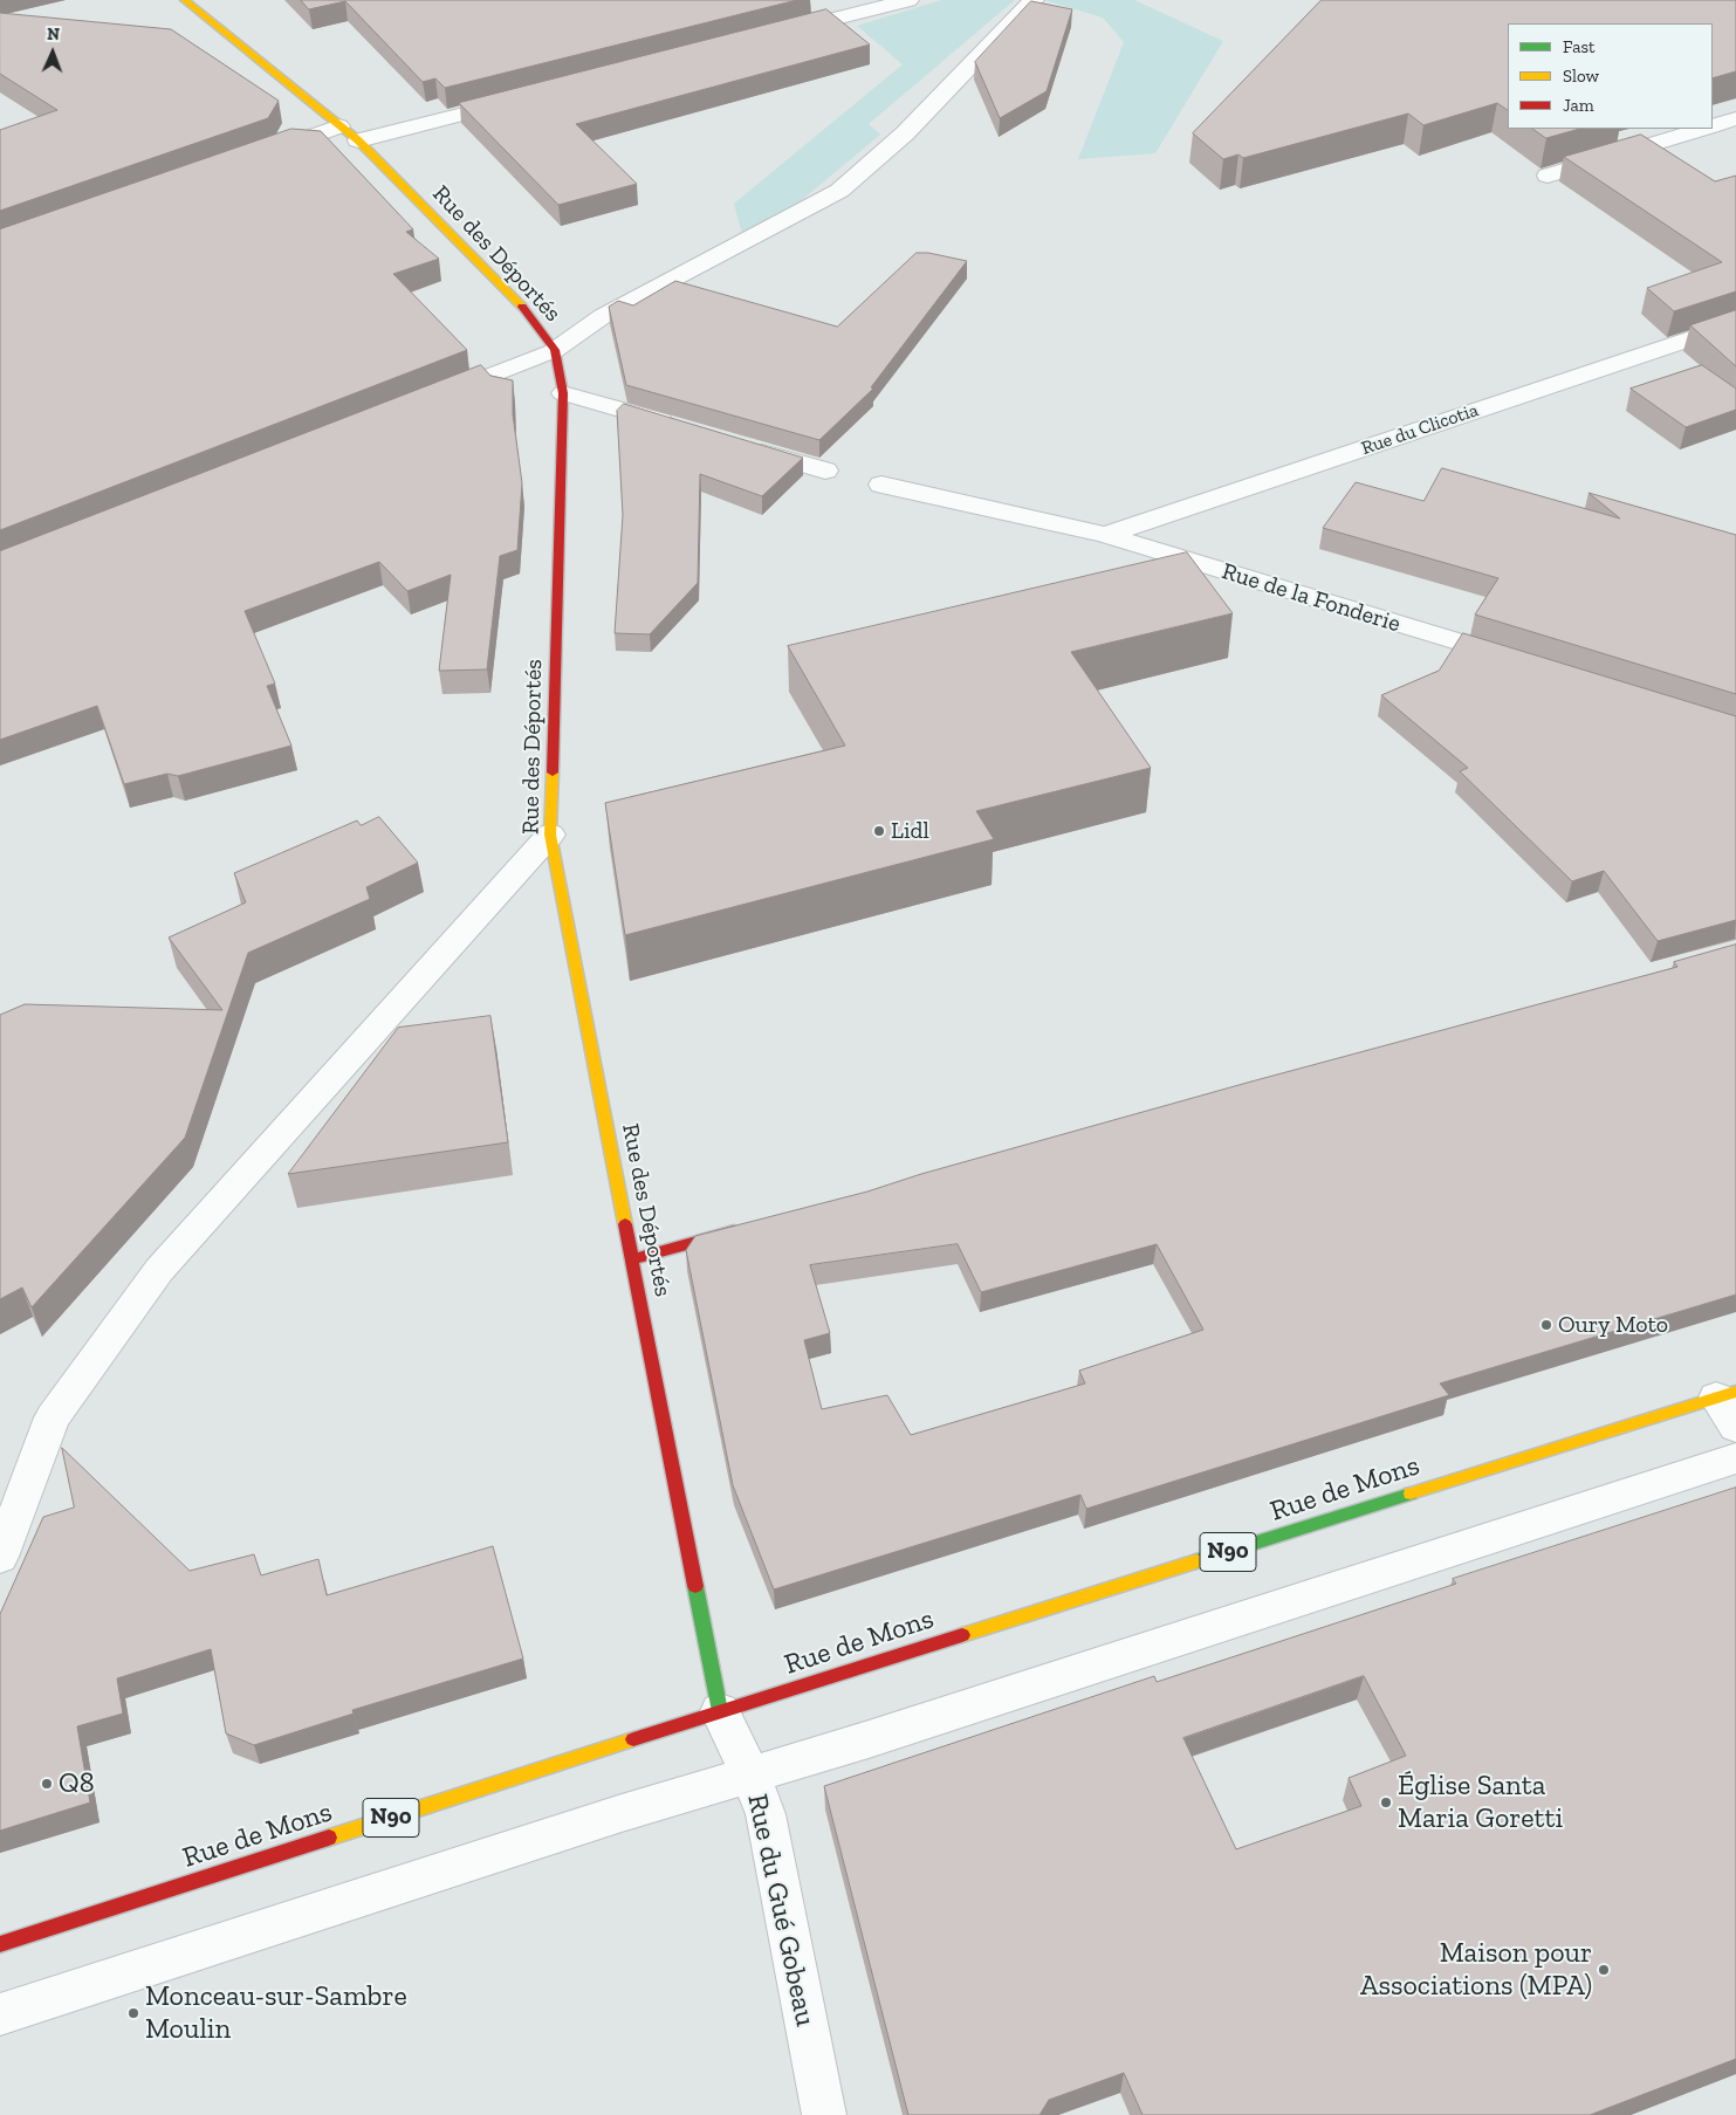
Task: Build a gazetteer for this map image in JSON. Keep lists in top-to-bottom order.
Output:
{
  "streets": {
    "street": [
      "Rue des Déportés",
      "Rue du Clicotia",
      "Rue de la Fonderie",
      "Rue de Mons",
      "N90",
      "Rue du Gué Gobeau"
    ]
  },
  "crossings": [
    ["Rue des Déportés", "Rue de Mons"],
    ["Rue des Déportés", "Rue du Gué Gobeau"],
    ["Rue du Clicotia", "Rue de la Fonderie"],
    ["Rue de Mons", "Rue du Gué Gobeau"]
  ],
  "places": [
    "Lidl",
    "Oury Moto",
    "Q8",
    "Église Santa Maria Goretti",
    "Maison pour Associations (MPA)",
    "Monceau-sur-Sambre Moulin"
  ],
  "legend": ["Fast", "Slow", "Jam"],
  "north": "top"
}
